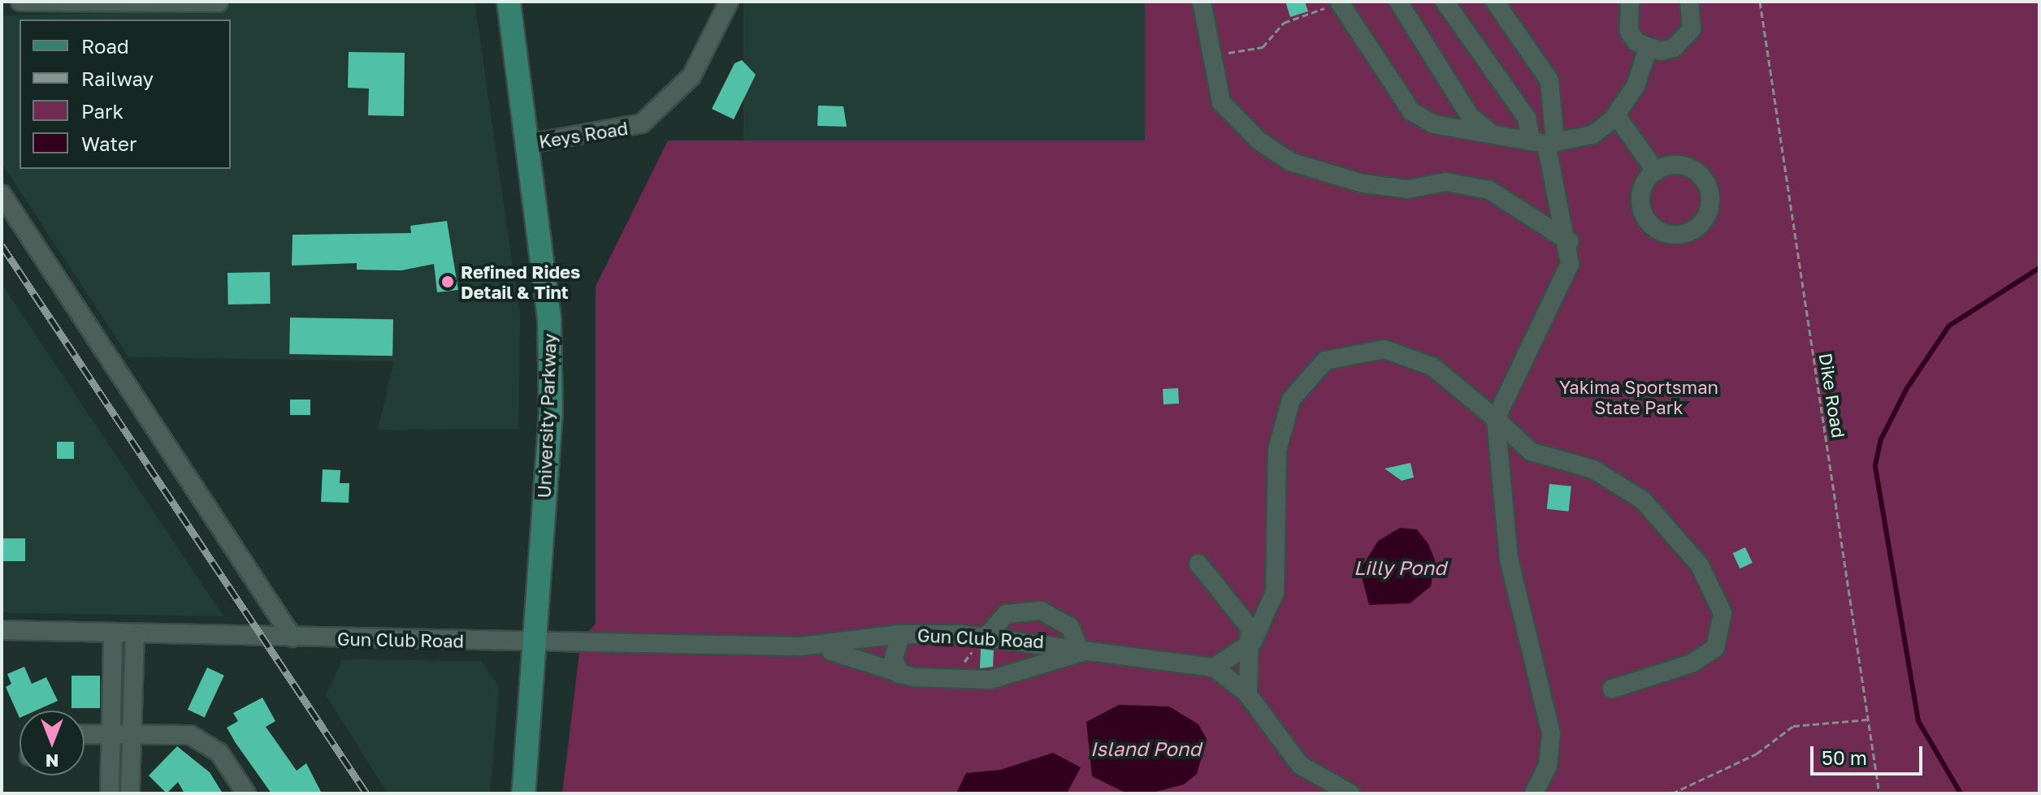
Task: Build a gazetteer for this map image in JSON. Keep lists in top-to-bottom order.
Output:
{
  "streets": {
    "main road": ["University Parkway"],
    "street": ["Keys Road", "Gun Club Road"],
    "path": ["Dike Road"]
  },
  "crossings": [
    ["Keys Road", "University Parkway"],
    ["University Parkway", "Gun Club Road"]
  ],
  "water": ["Lilly Pond", "Island Pond"],
  "parks": ["Yakima Sportsman State Park"],
  "places": ["Refined Rides Detail & Tint"],
  "legend": [
    "Road",
    "Railway",
    "Park",
    "Water"
  ],
  "scale_bar": "50 m",
  "north": "bottom"
}
